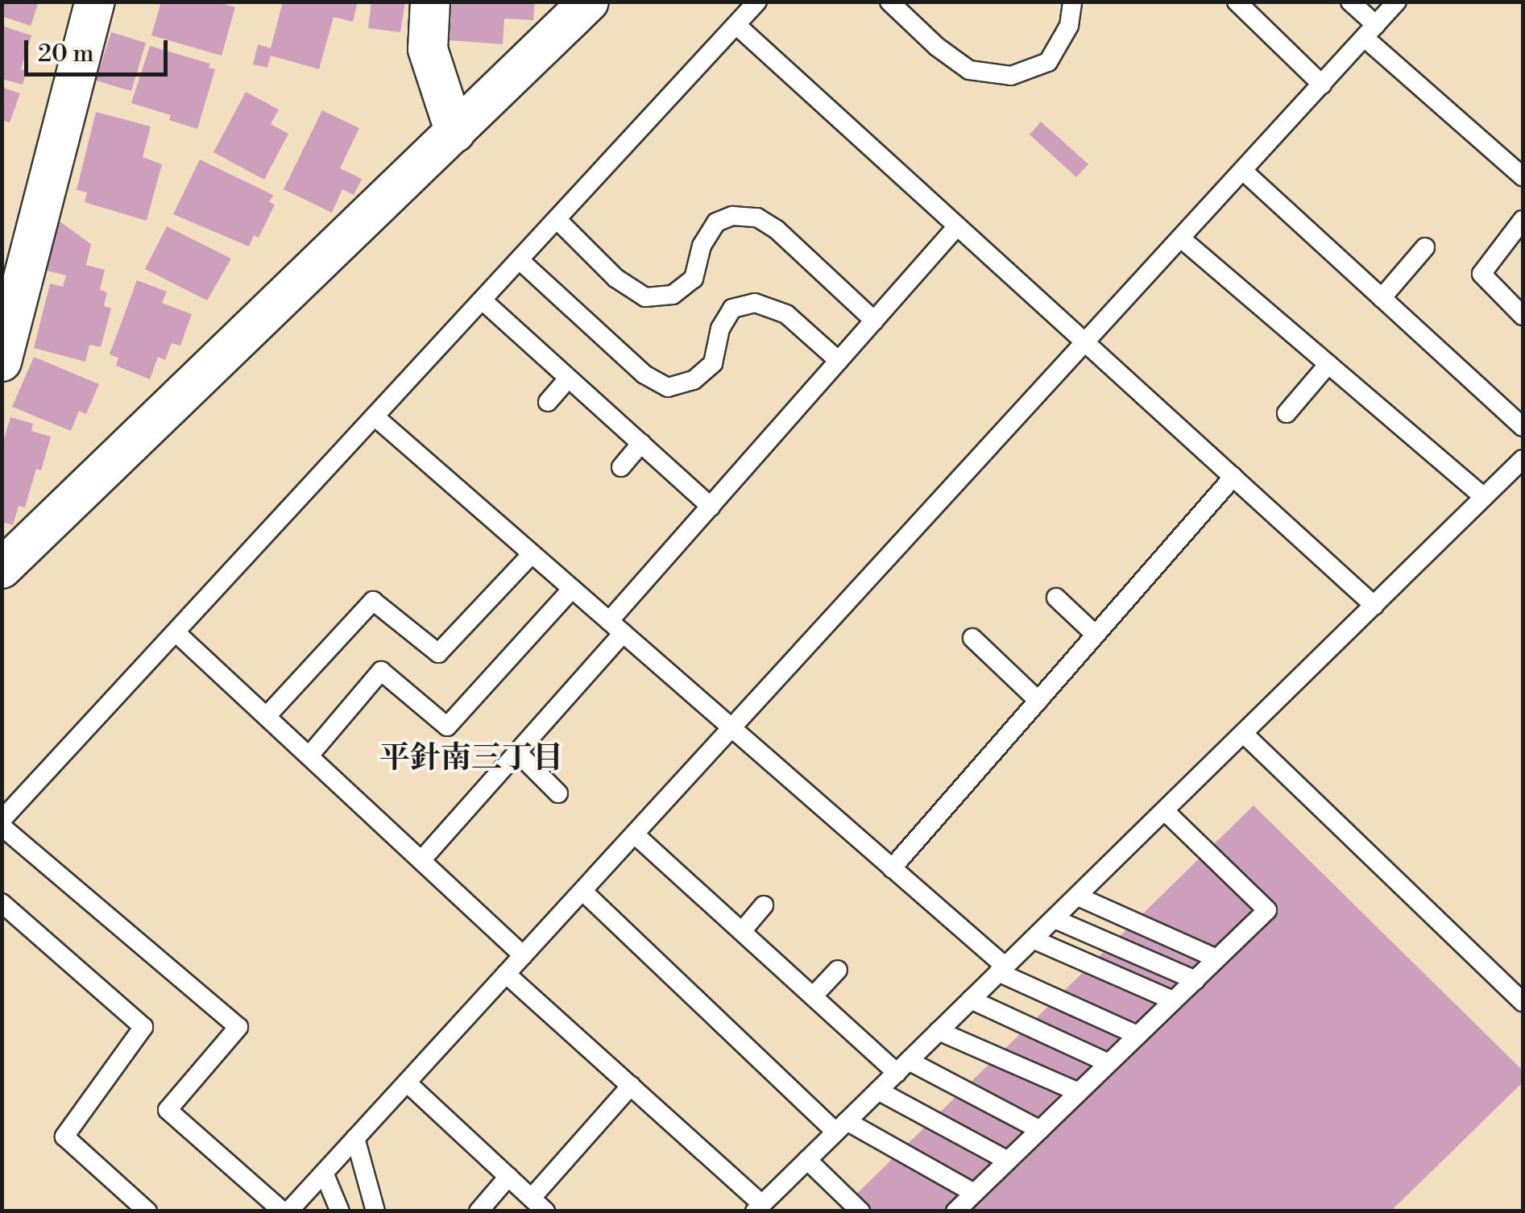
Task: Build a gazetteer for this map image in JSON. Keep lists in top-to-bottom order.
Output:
{
  "districts": ["平針南三丁目"],
  "scale_bar": "20 m"
}
